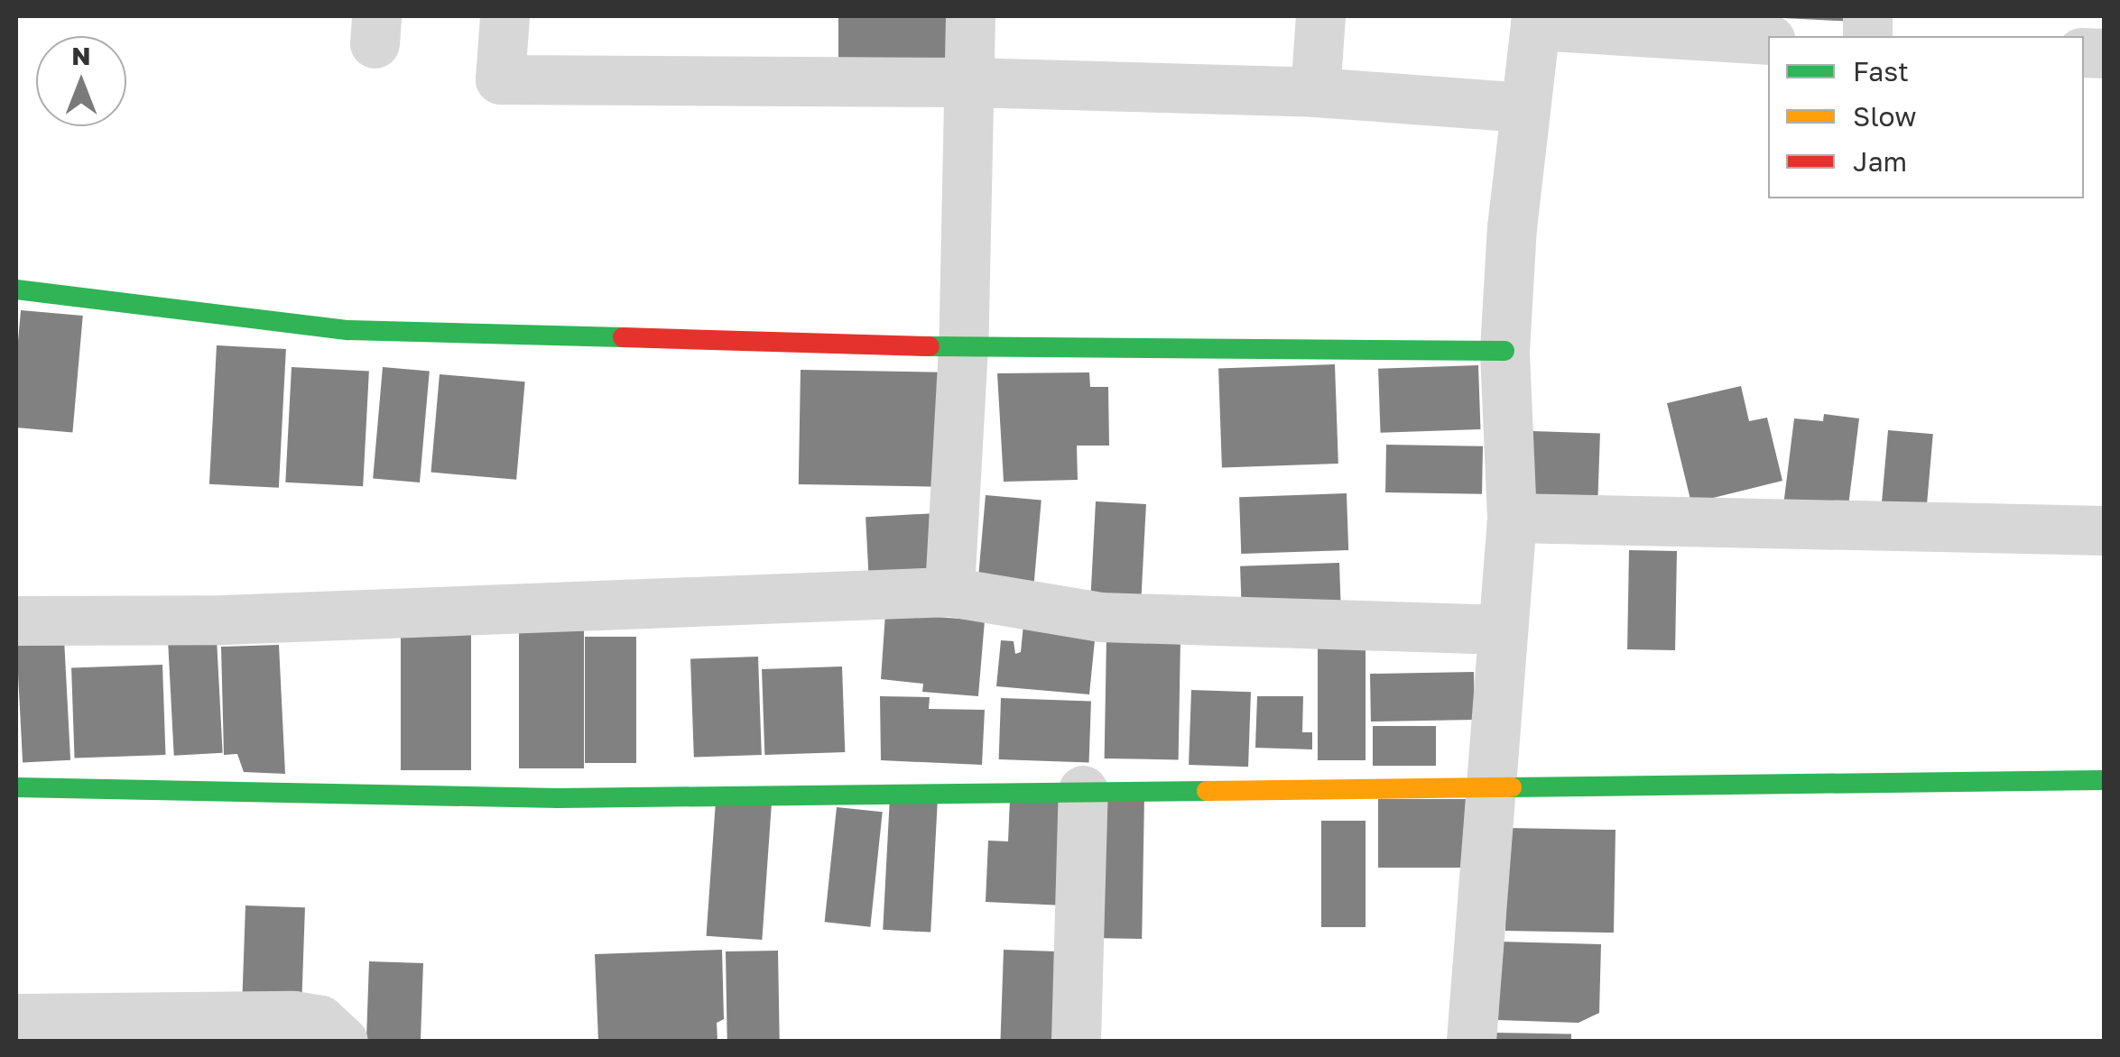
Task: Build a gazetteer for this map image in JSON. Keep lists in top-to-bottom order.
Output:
{
  "legend": ["Fast", "Slow", "Jam"],
  "north": "top"
}
